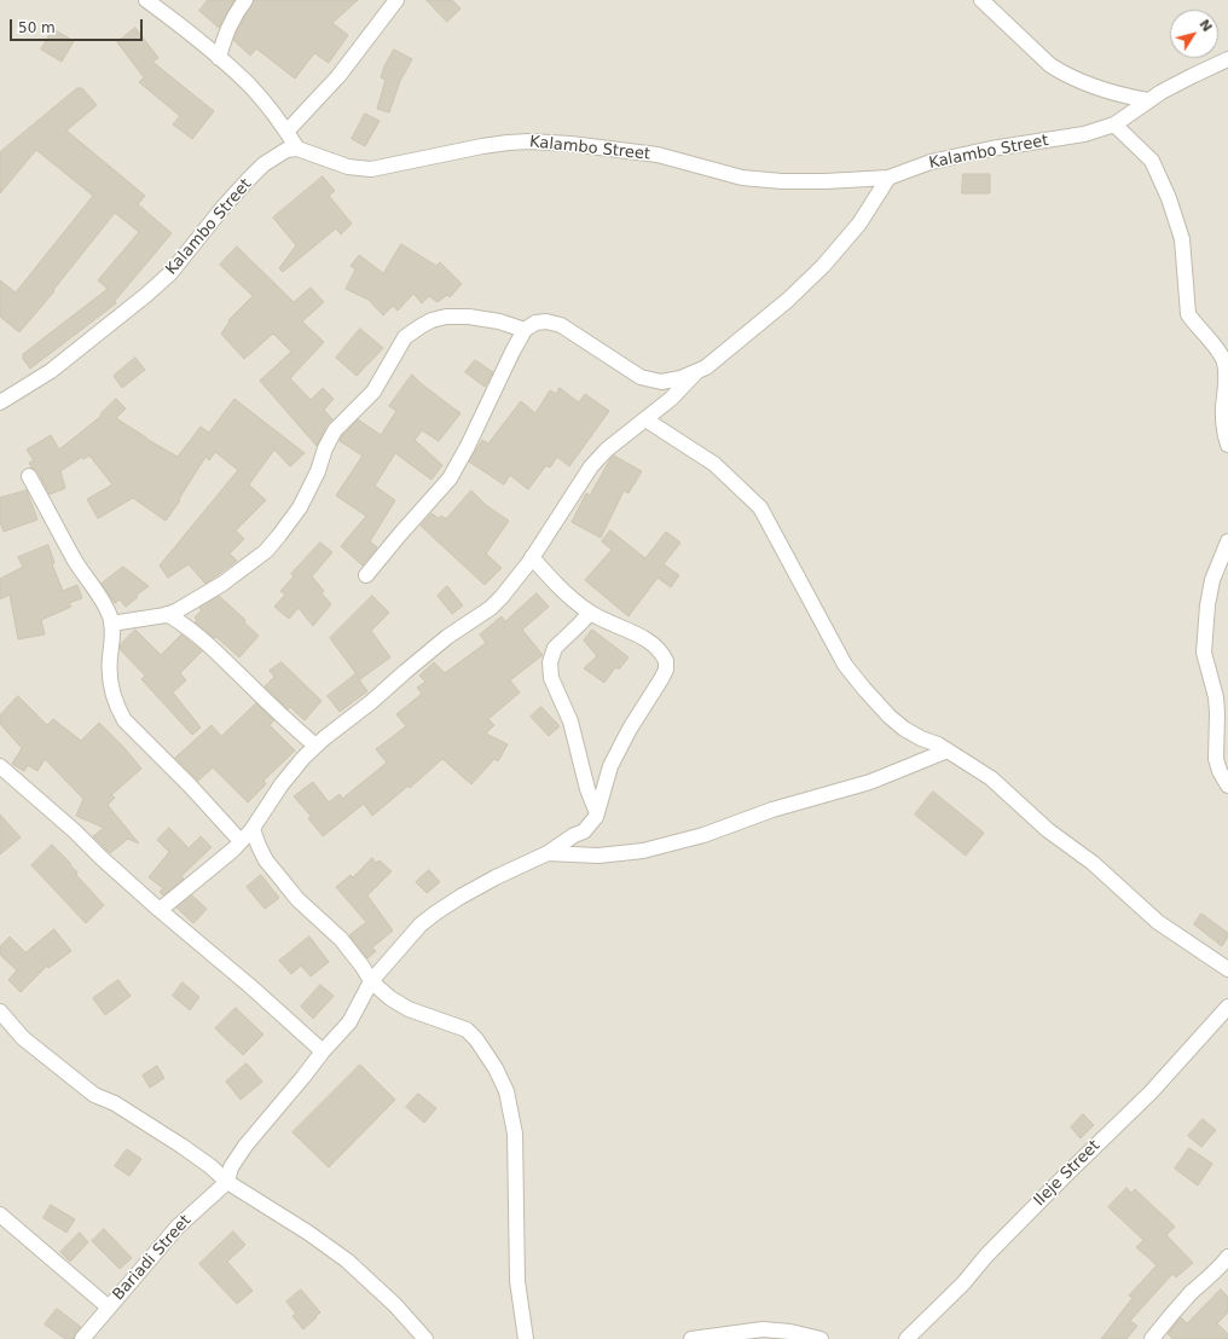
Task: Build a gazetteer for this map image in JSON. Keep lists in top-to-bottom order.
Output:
{
  "streets": {
    "street": ["Kalambo Street", "Ileje Street", "Bariadi Street"]
  },
  "scale_bar": "50 m",
  "north": "top right"
}
